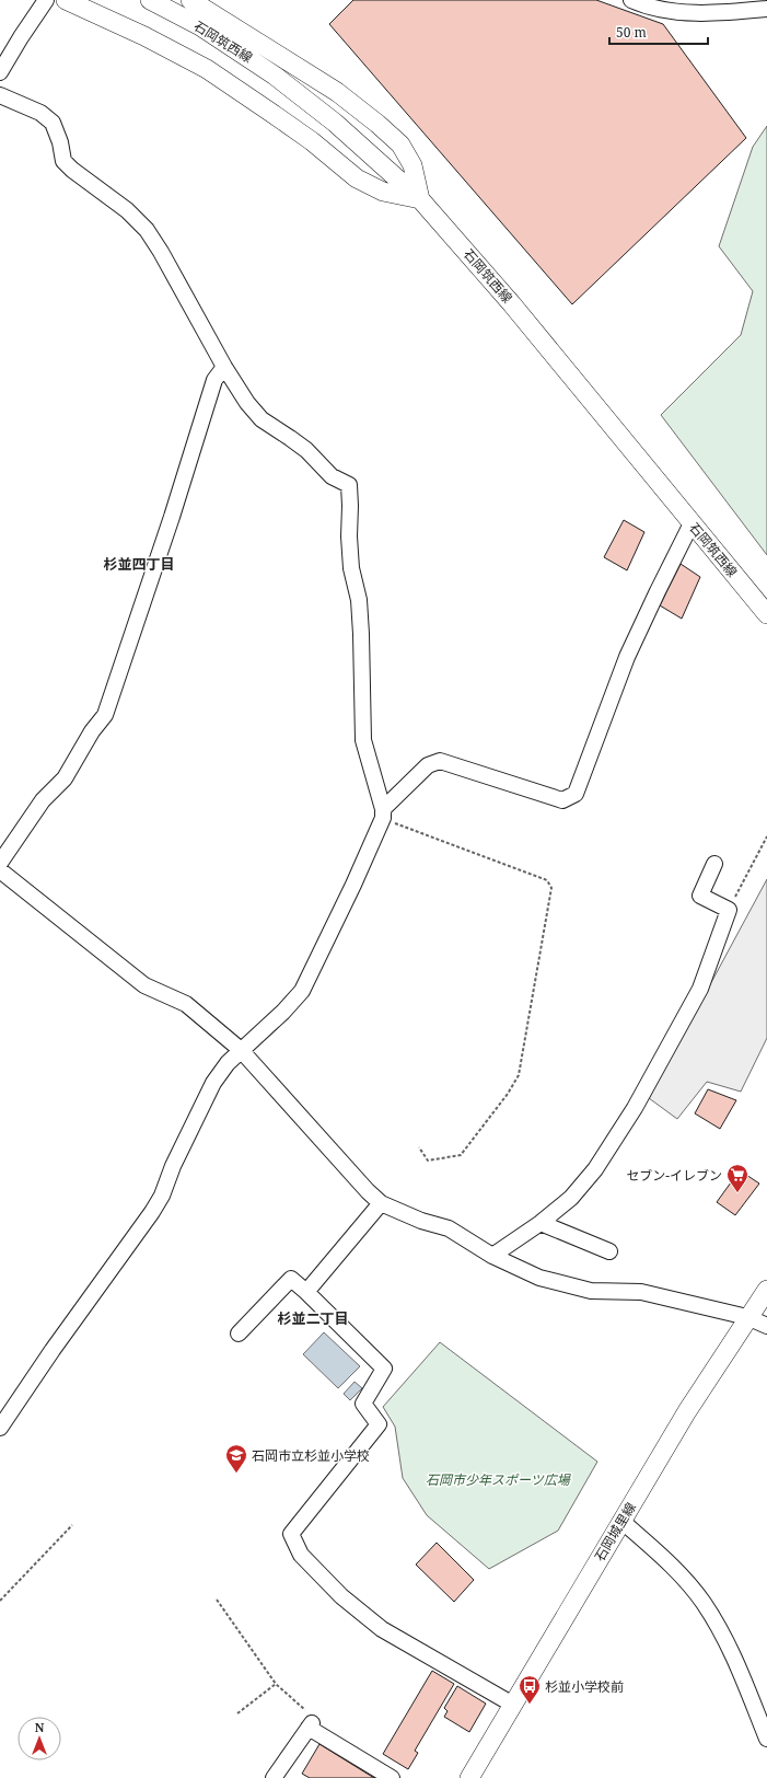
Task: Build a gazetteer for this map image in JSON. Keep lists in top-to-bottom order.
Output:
{
  "streets": {
    "main road": ["石岡筑西線", "石岡城里線"]
  },
  "districts": ["杉並四丁目", "杉並二丁目"],
  "parks": ["石岡市少年スポーツ広場"],
  "places": {
    "supermarket": ["セブン-イレブン"],
    "school or university": ["石岡市立杉並小学校"],
    "bus stop": ["杉並小学校前"]
  },
  "scale_bar": "50 m",
  "north": "top"
}
